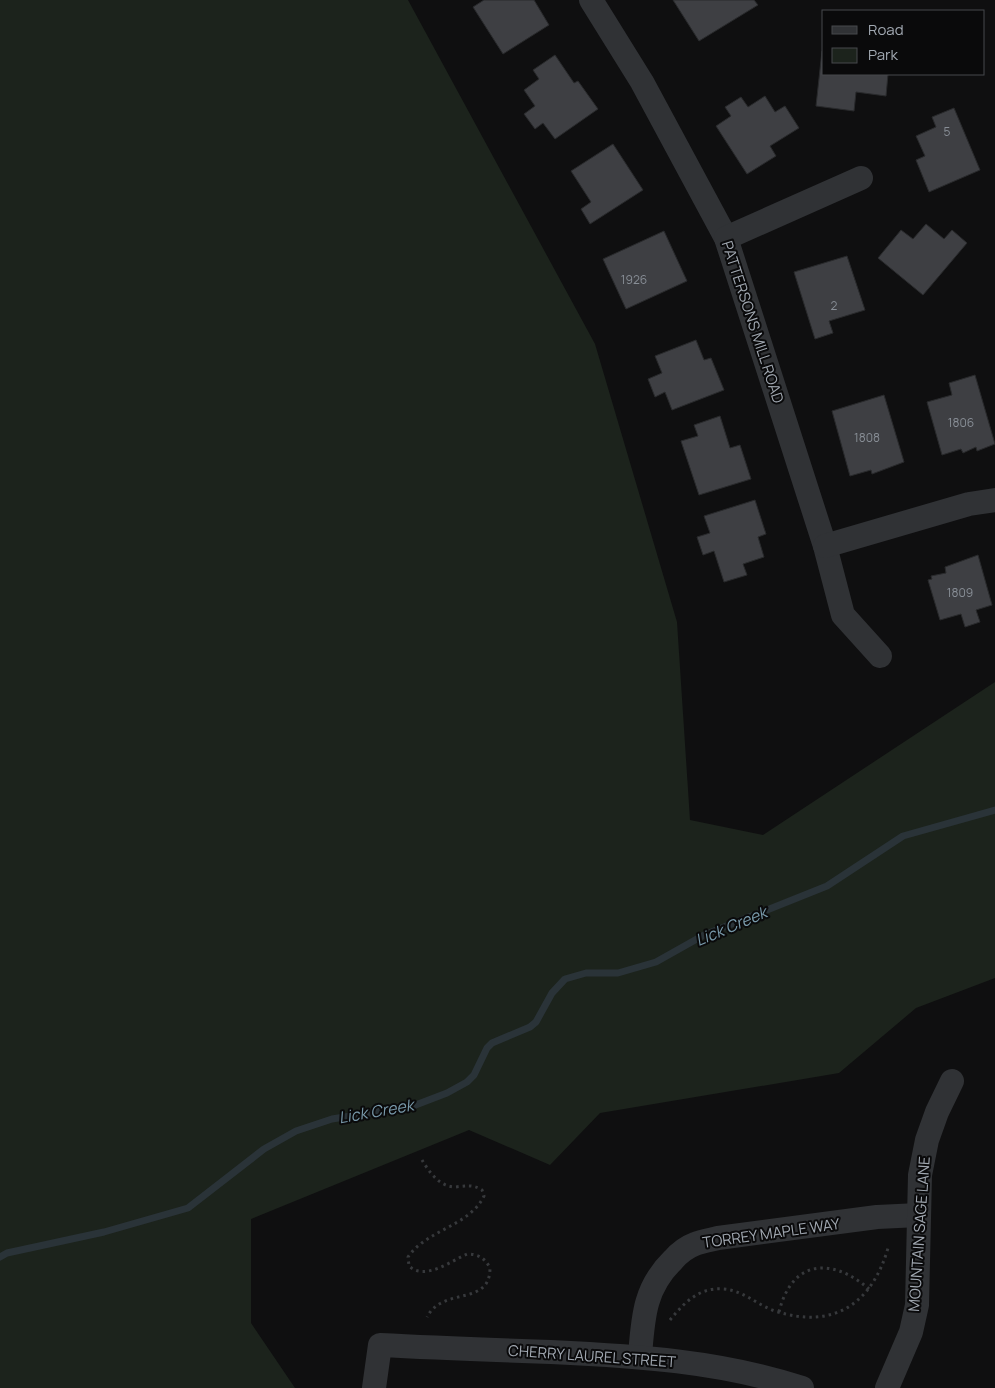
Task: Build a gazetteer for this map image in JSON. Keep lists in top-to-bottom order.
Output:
{
  "streets": {
    "street": [
      "PATTERSONS MILL ROAD",
      "TORREY MAPLE WAY",
      "MOUNTAIN SAGE LANE",
      "CHERRY LAUREL STREET"
    ]
  },
  "crossings": [
    ["TORREY MAPLE WAY", "MOUNTAIN SAGE LANE"],
    ["TORREY MAPLE WAY", "CHERRY LAUREL STREET"]
  ],
  "water": ["Lick Creek"],
  "house_numbers": [
    "5",
    "1926",
    "2",
    "1806",
    "1808",
    "1809"
  ],
  "legend": ["Road", "Park"]
}
